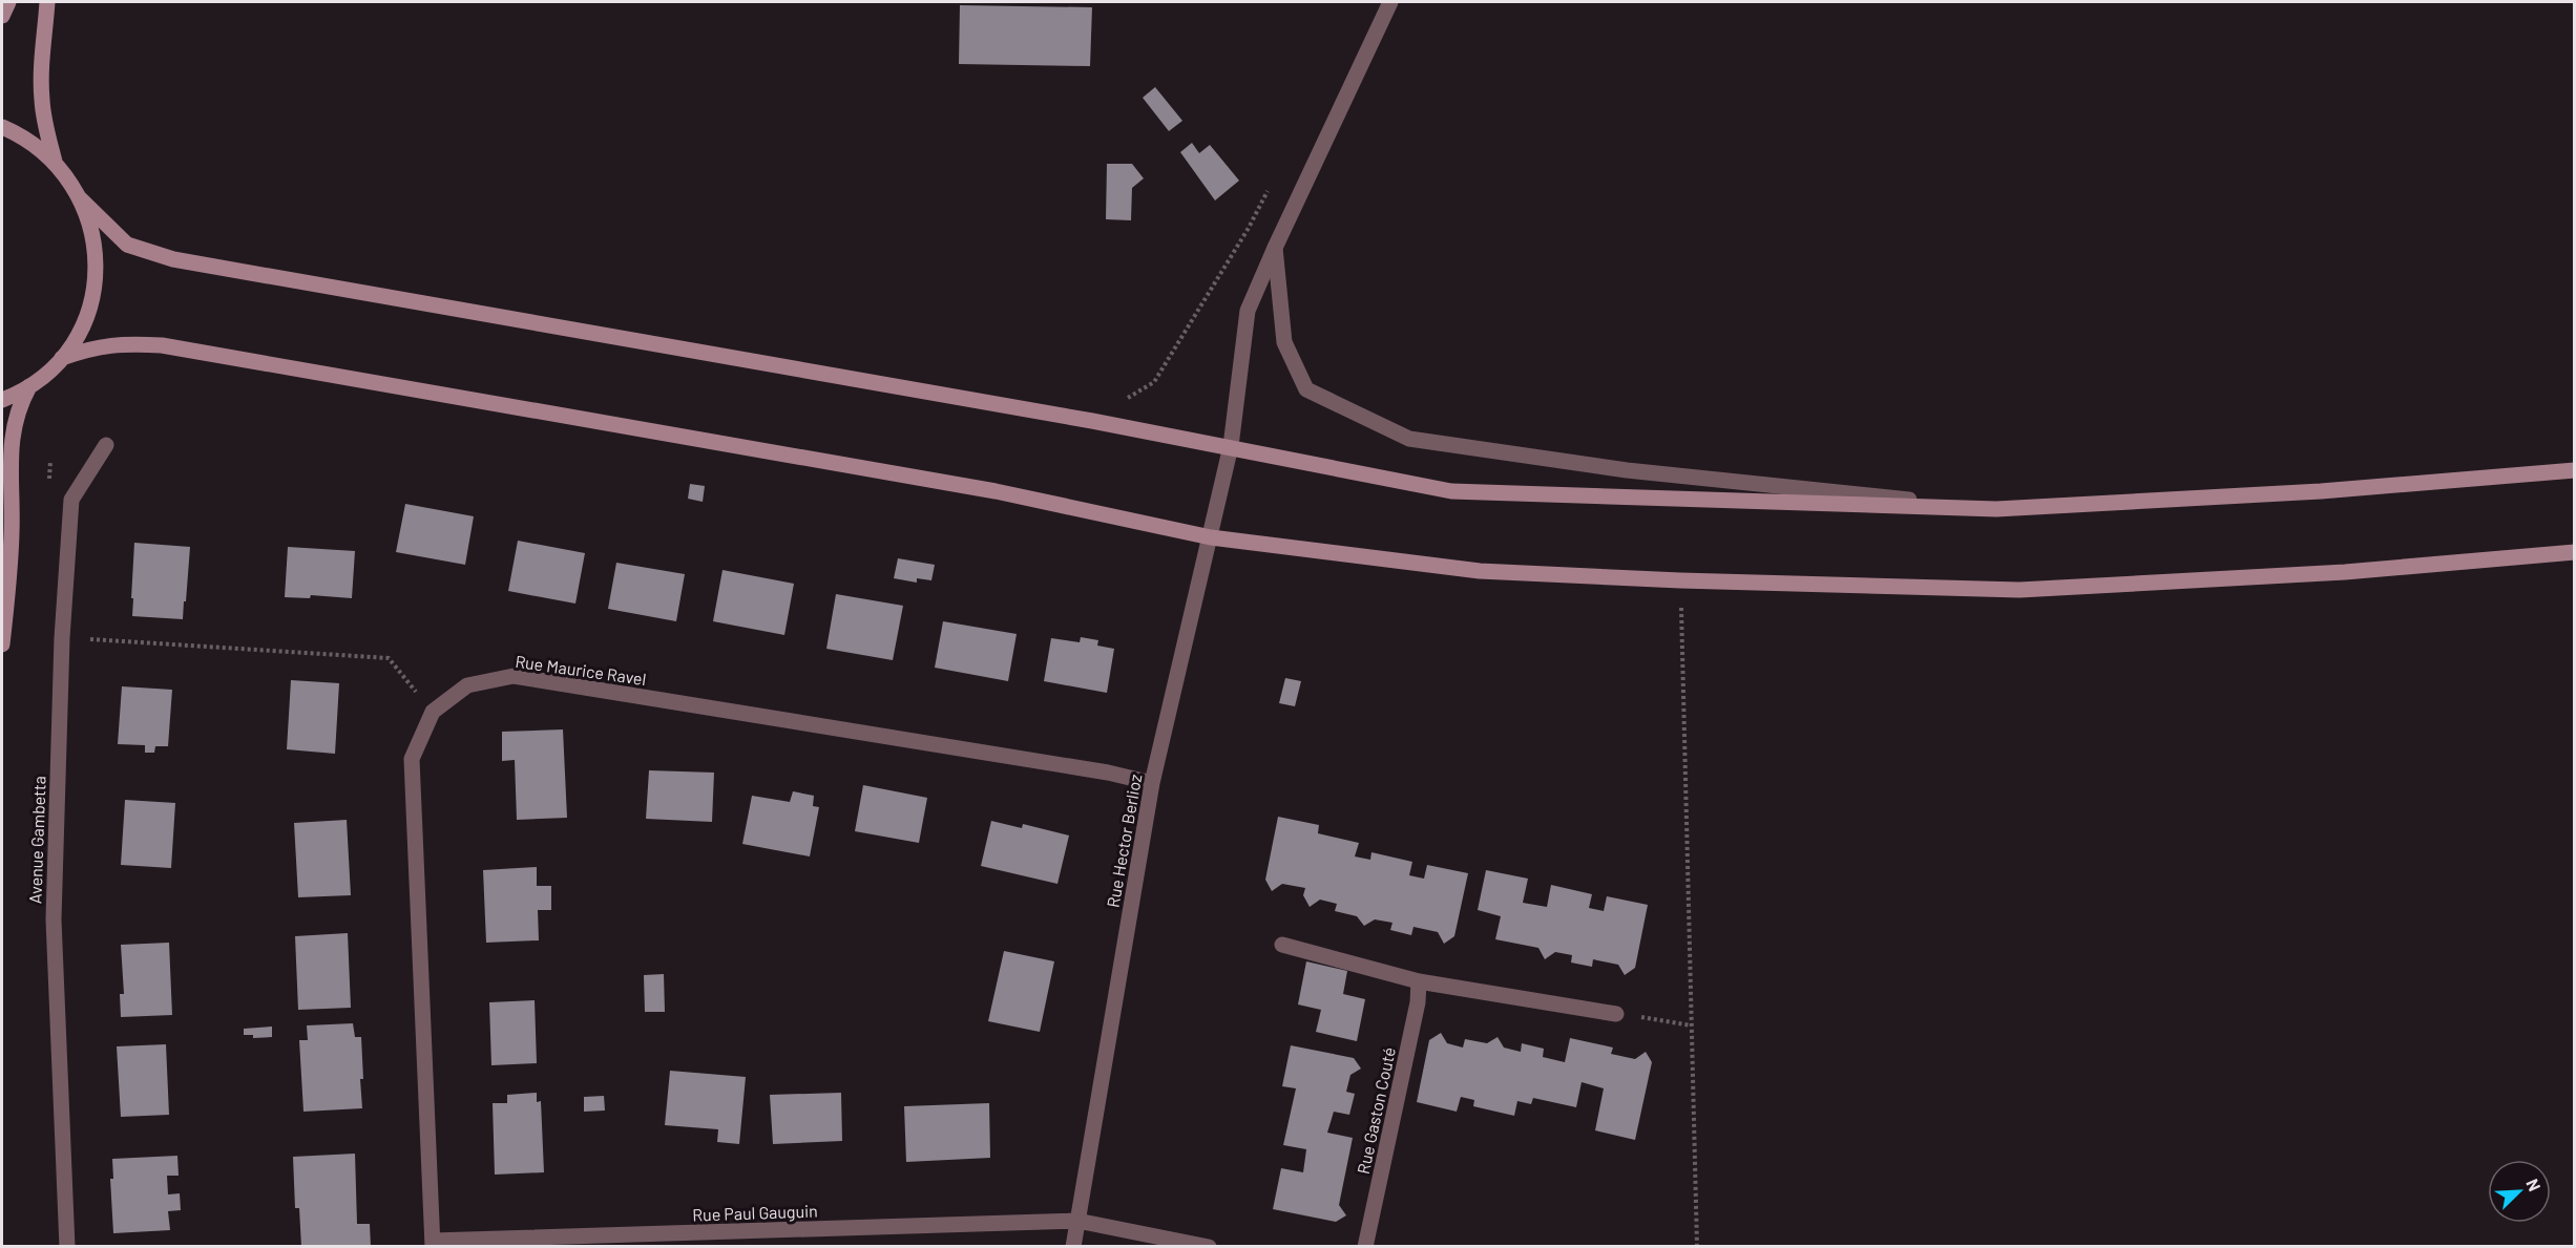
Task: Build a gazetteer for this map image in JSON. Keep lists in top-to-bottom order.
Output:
{
  "streets": {
    "street": [
      "Rue Maurice Ravel",
      "Avenue Gambetta",
      "Rue Hector Berlioz",
      "Rue Gaston Couté",
      "Rue Paul Gauguin"
    ]
  },
  "crossings": [
    ["Rue Maurice Ravel", "Rue Hector Berlioz"],
    ["Rue Maurice Ravel", "Rue Paul Gauguin"],
    ["Rue Hector Berlioz", "Rue Paul Gauguin"]
  ],
  "north": "top right"
}
